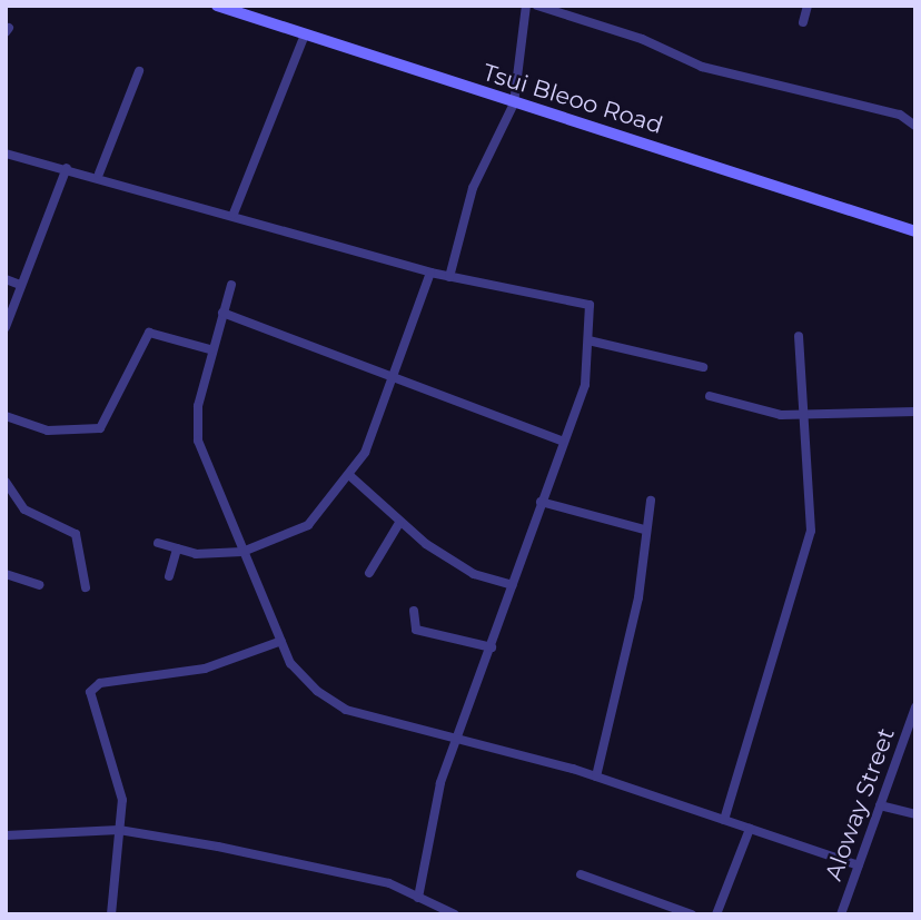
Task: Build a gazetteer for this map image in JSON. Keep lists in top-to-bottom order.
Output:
{
  "streets": {
    "street": ["Tsui Bleoo Road", "Aloway Street"]
  }
}
